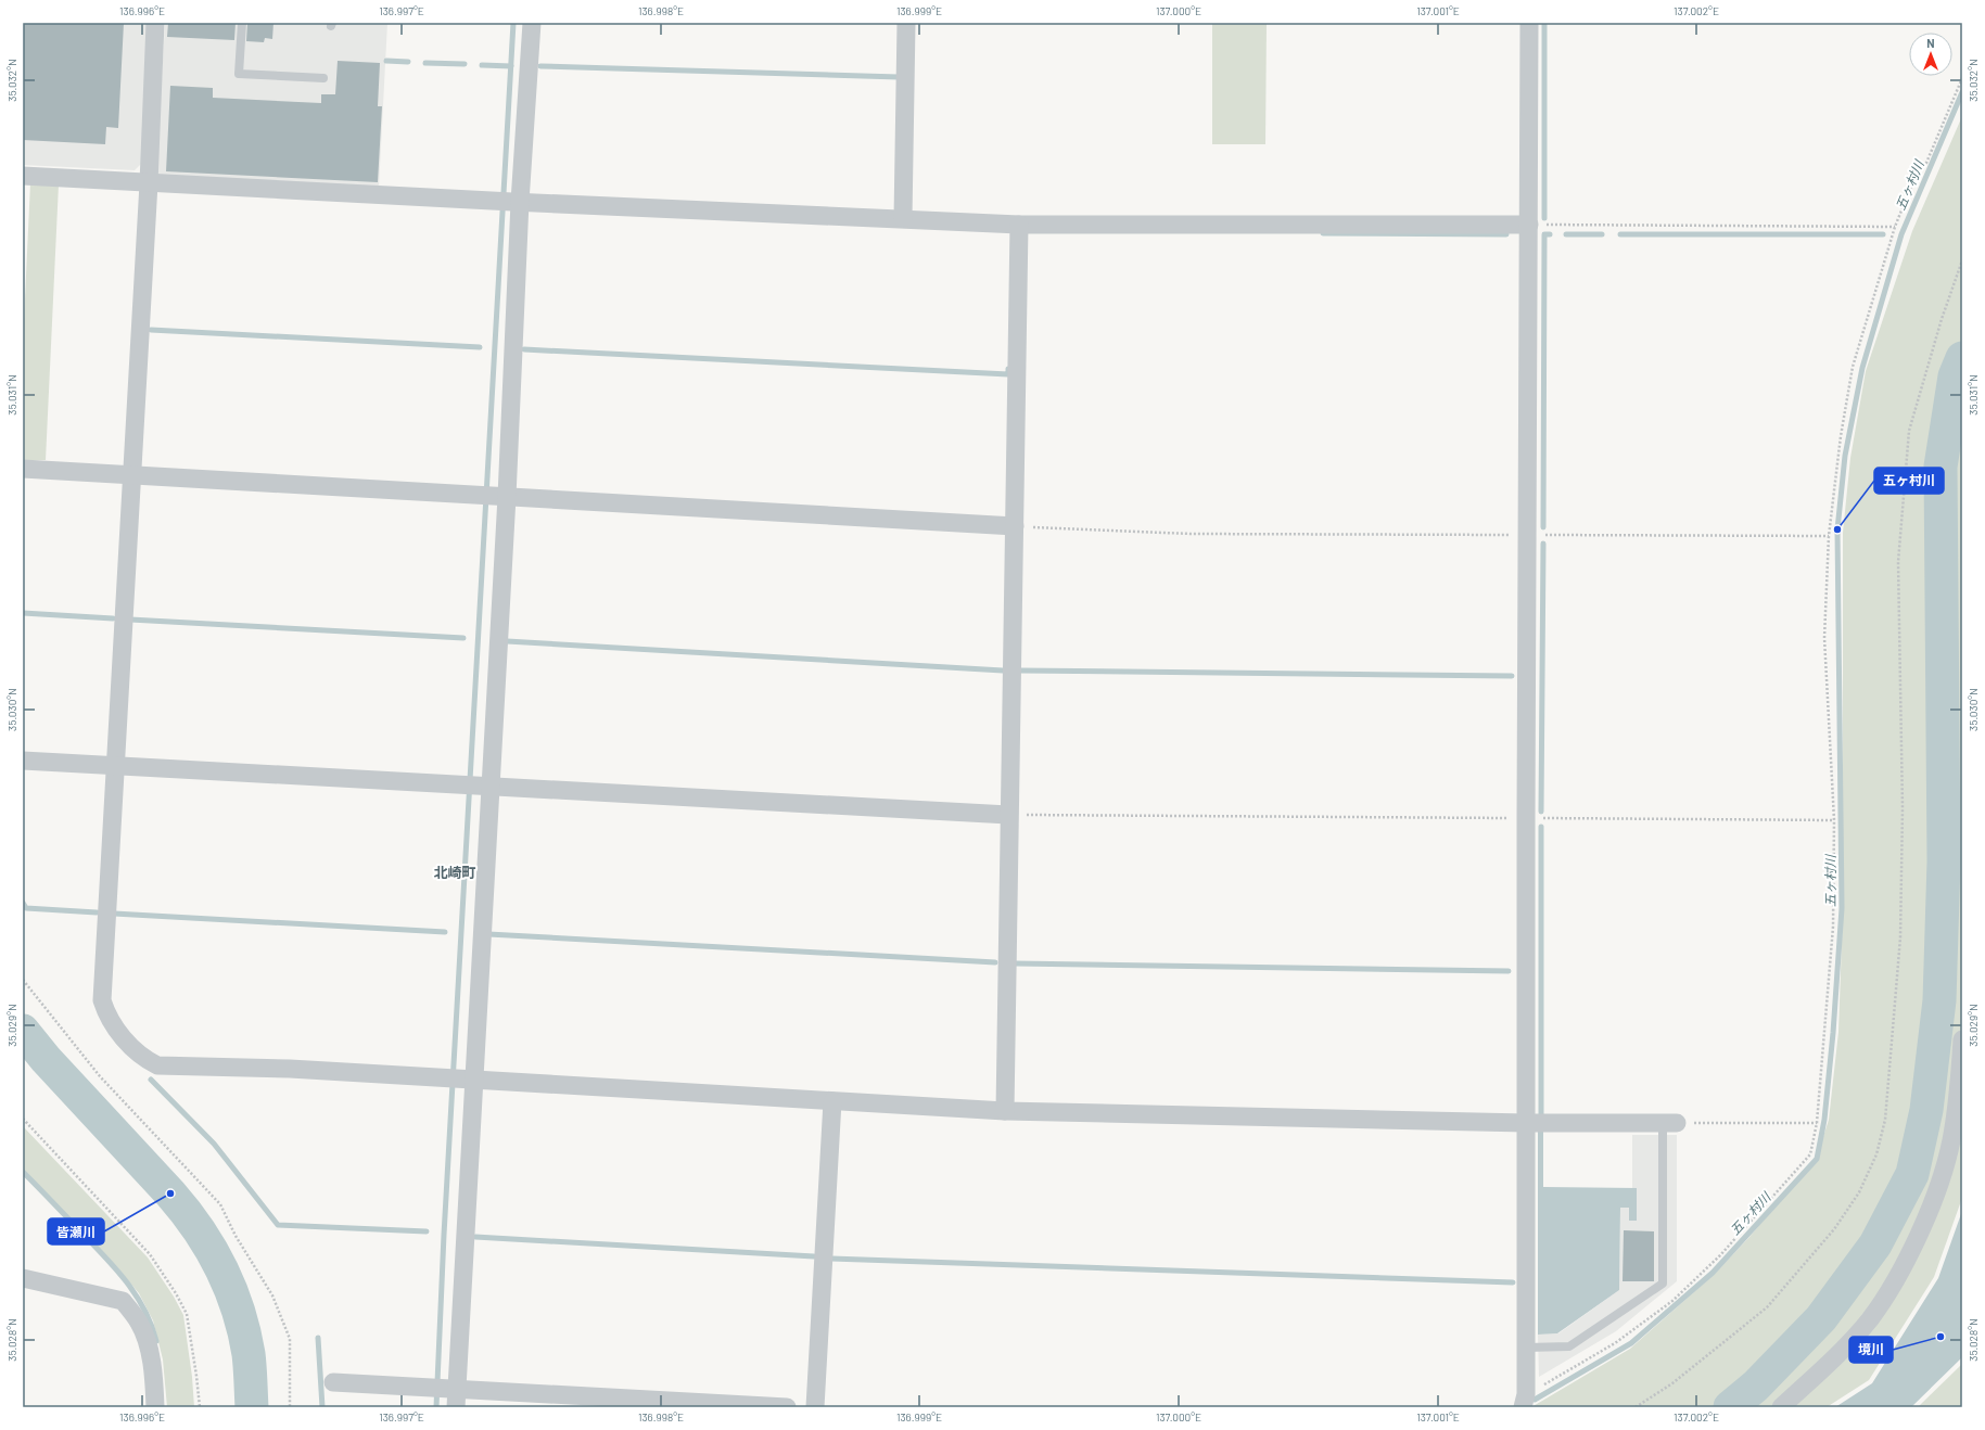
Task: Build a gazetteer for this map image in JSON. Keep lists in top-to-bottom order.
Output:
{
  "districts": ["北崎町"],
  "water": ["五ヶ村川"],
  "places": ["五ヶ村川", "皆瀬川", "境川"],
  "north": "top",
  "coordinates": [
    "136.996°E",
    "136.997°E",
    "136.998°E",
    "136.999°E",
    "137.000°E",
    "137.001°E",
    "137.002°E",
    "35.032°N",
    "35.031°N",
    "35.030°N",
    "35.029°N",
    "35.028°N"
  ]
}
